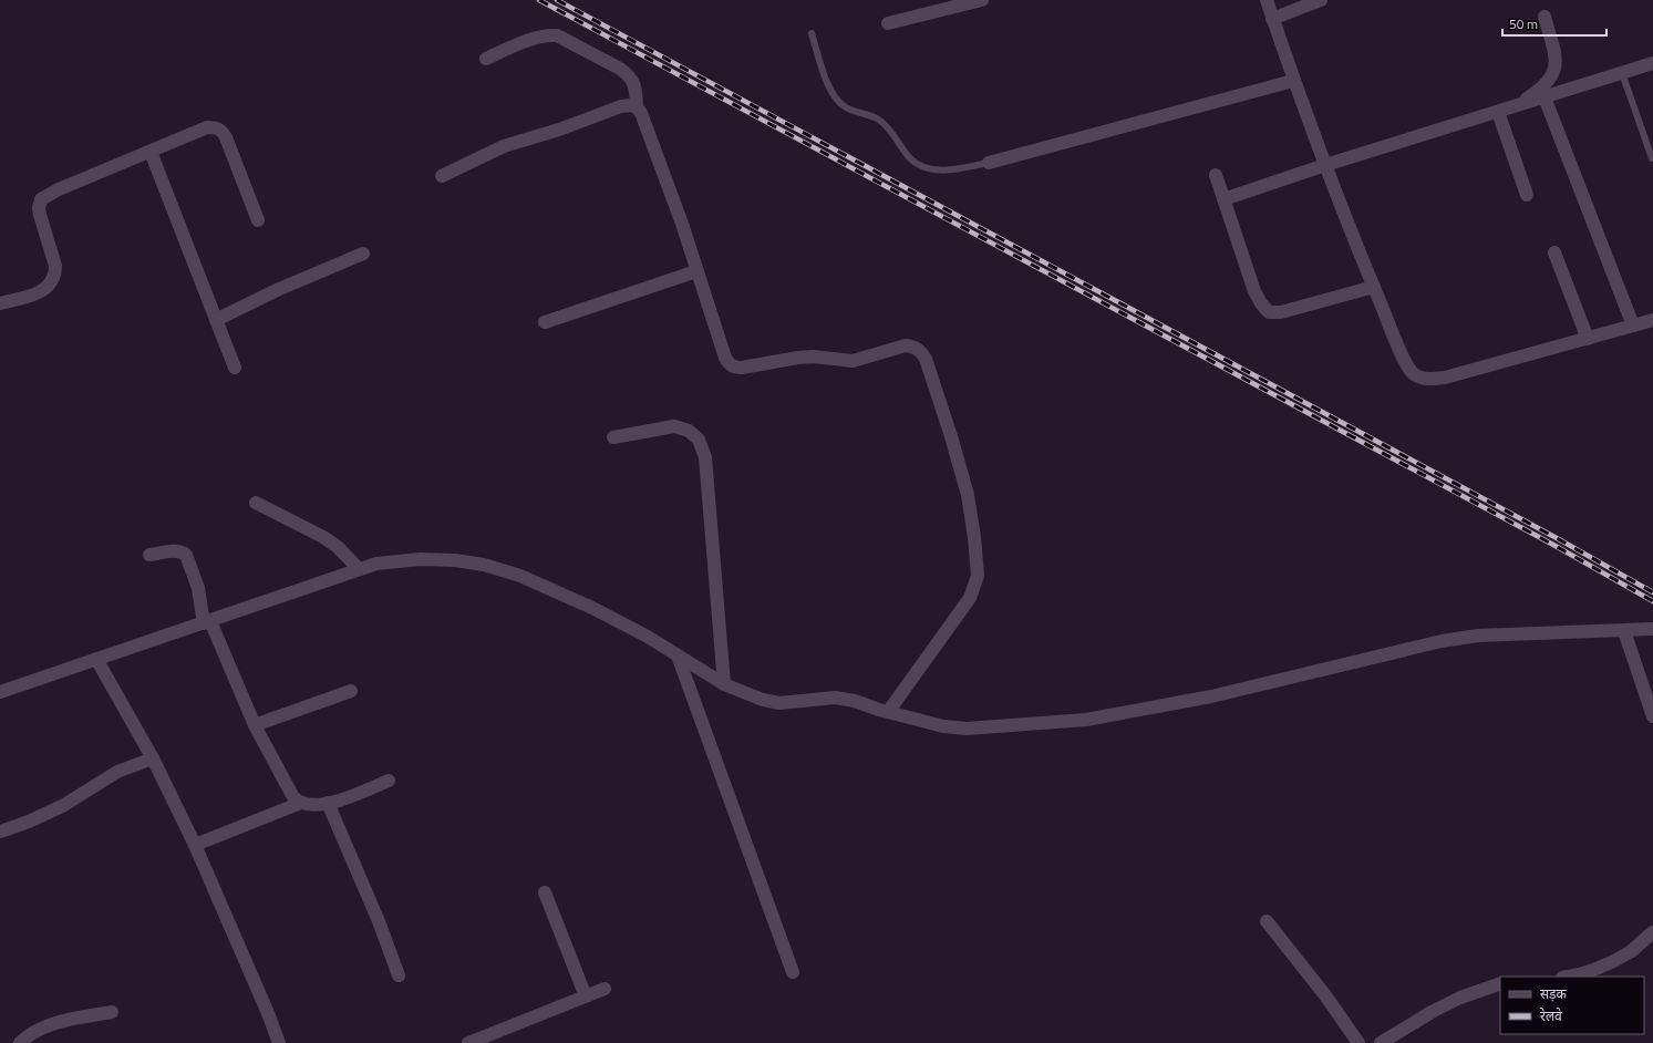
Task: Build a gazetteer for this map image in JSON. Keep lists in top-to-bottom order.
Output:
{
  "legend": ["सड़क", "रेलवे"],
  "scale_bar": "50 m"
}
